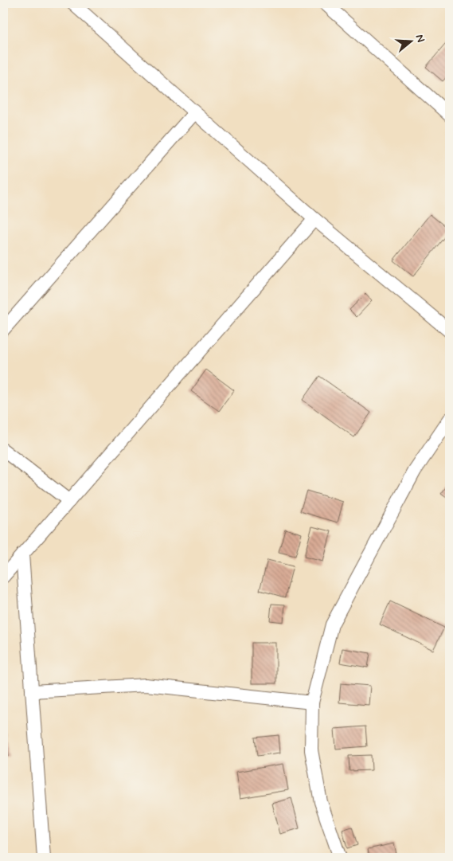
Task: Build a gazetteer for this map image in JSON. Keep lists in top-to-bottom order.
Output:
{
  "north": "right"
}
